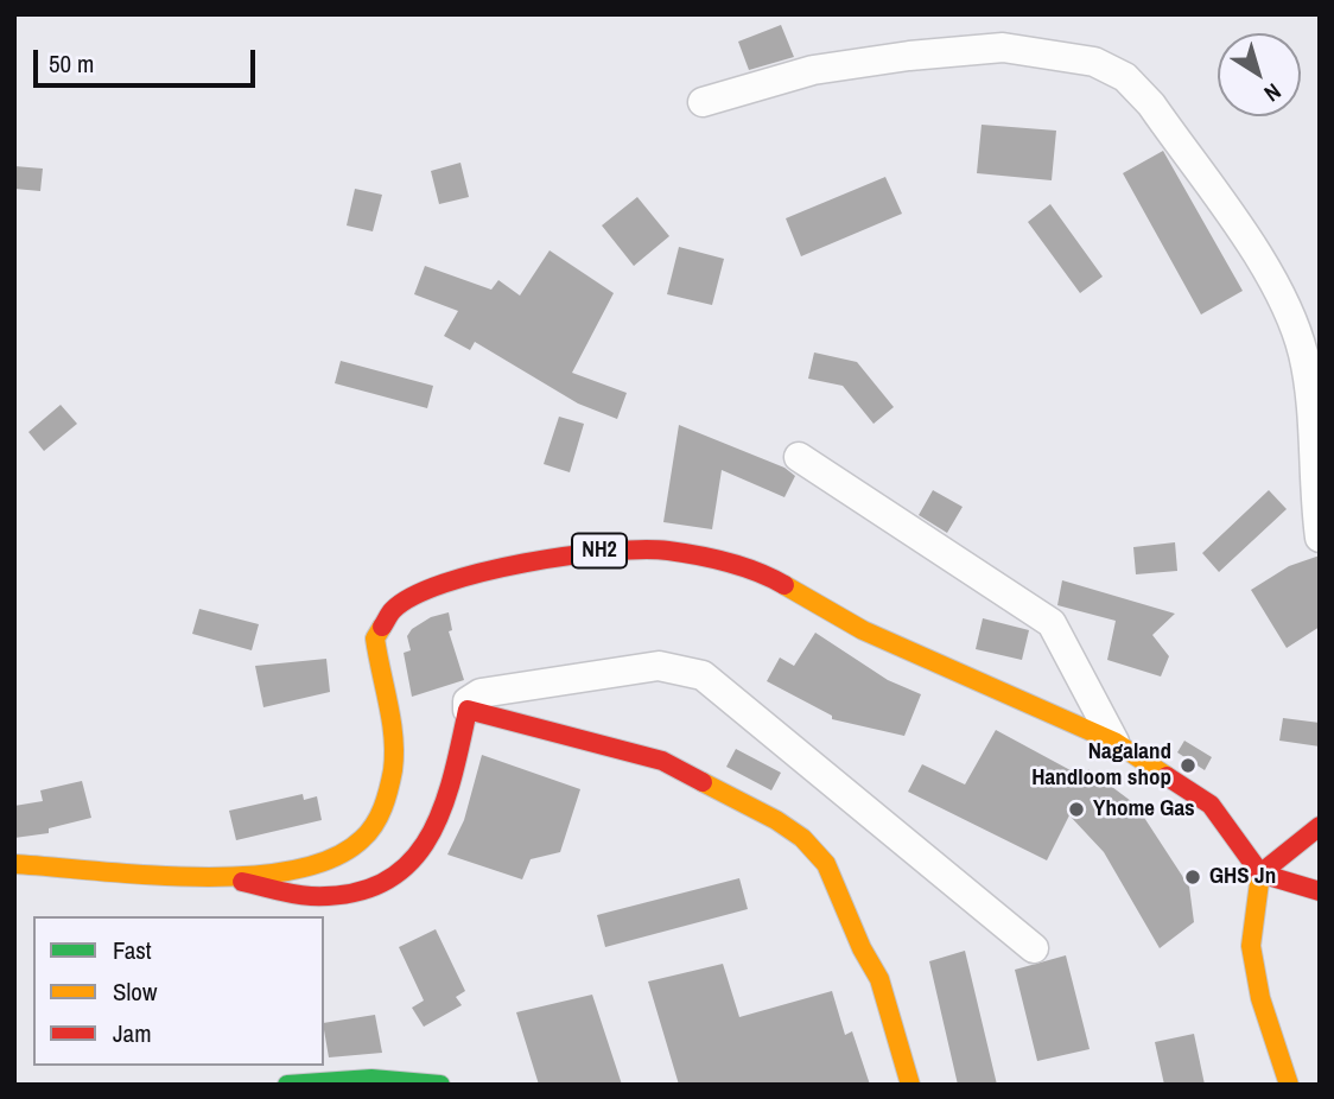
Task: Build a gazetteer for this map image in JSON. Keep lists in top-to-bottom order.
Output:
{
  "streets": {
    "main road": ["NH2"]
  },
  "places": ["Nagaland Handloom shop", "Yhome Gas", "GHS Jn"],
  "legend": ["Fast", "Slow", "Jam"],
  "scale_bar": "50 m",
  "north": "bottom right"
}
